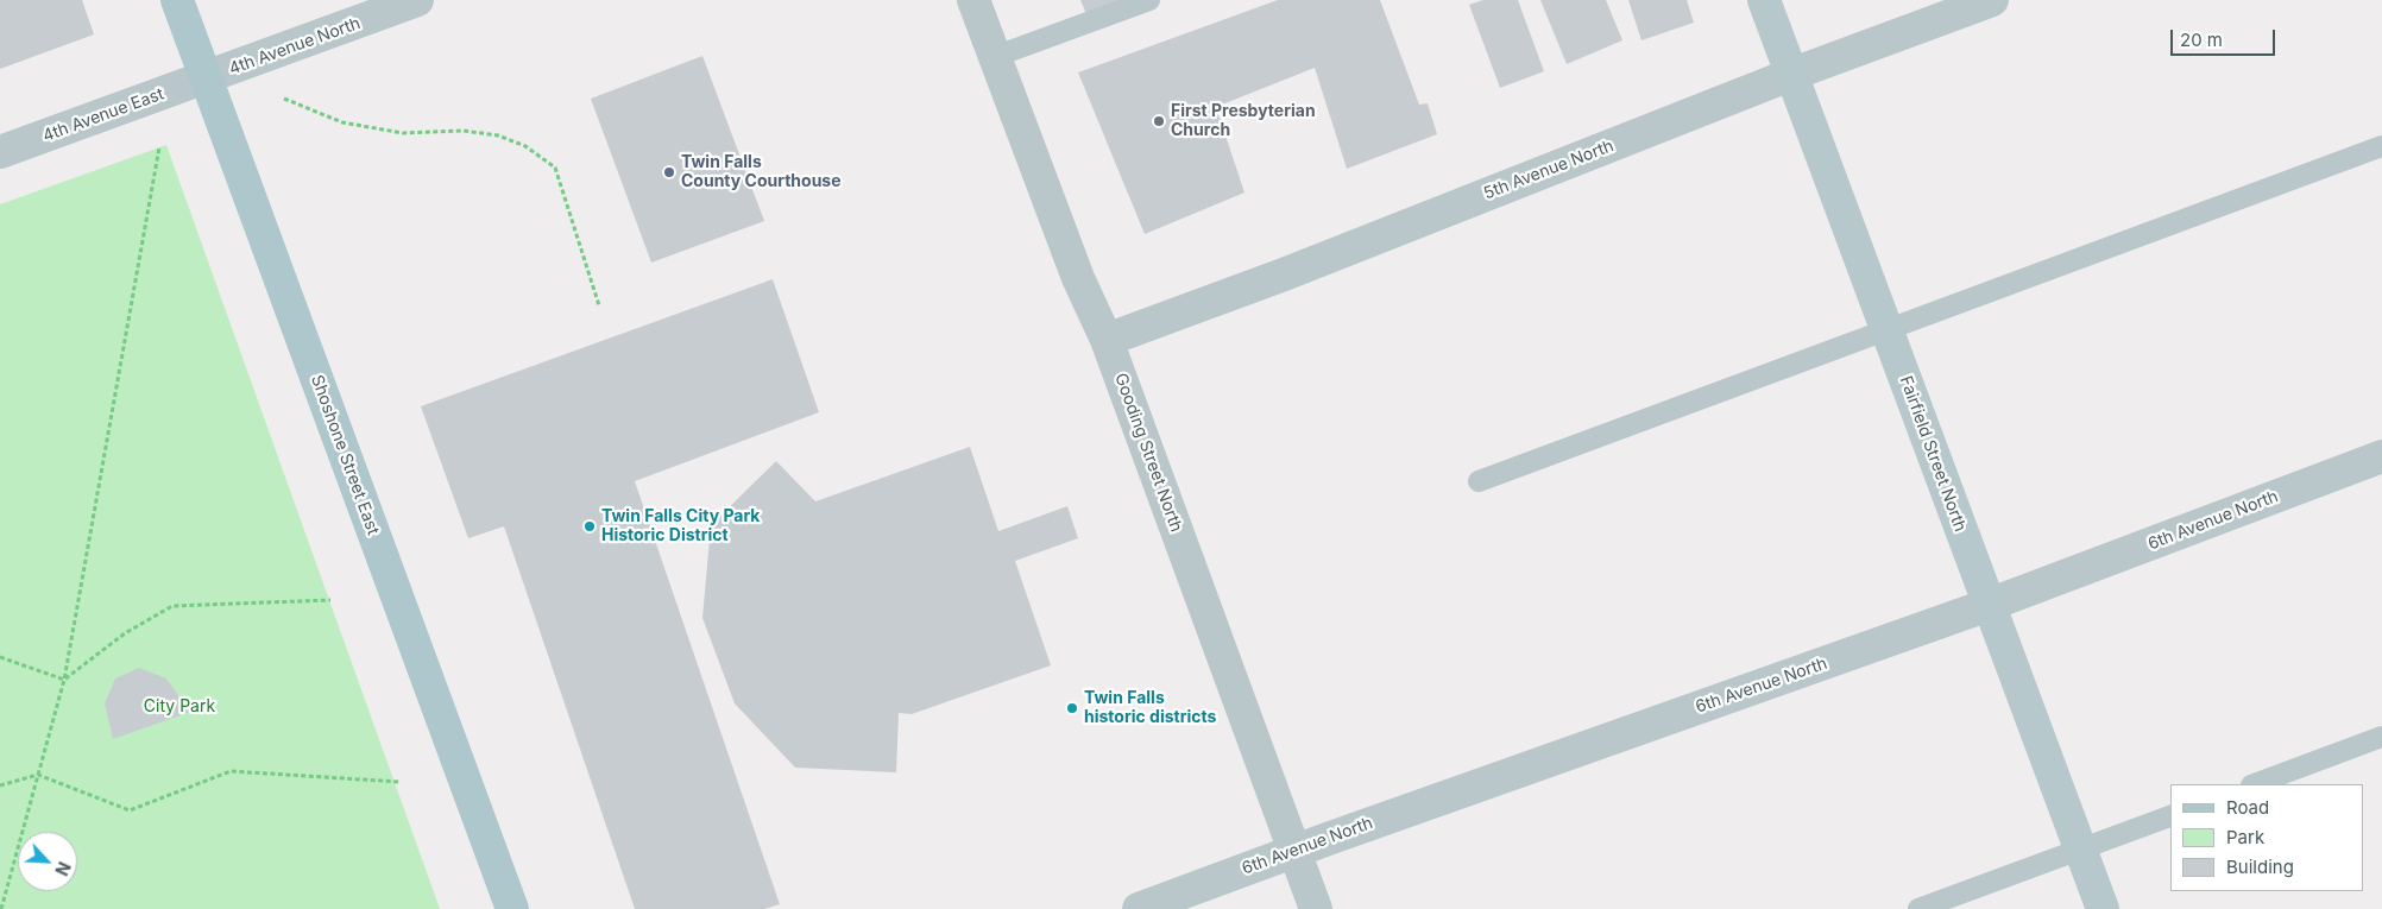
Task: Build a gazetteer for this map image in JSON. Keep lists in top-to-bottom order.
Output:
{
  "streets": {
    "main road": ["Shoshone Street East"],
    "street": [
      "4th Avenue North",
      "4th Avenue East",
      "5th Avenue North",
      "Gooding Street North",
      "Fairfield Street North",
      "6th Avenue North"
    ]
  },
  "crossings": [
    ["4th Avenue North", "4th Avenue East"],
    ["4th Avenue North", "Shoshone Street East"],
    ["4th Avenue East", "Shoshone Street East"],
    ["5th Avenue North", "Gooding Street North"],
    ["5th Avenue North", "Fairfield Street North"],
    ["Gooding Street North", "6th Avenue North"],
    ["Fairfield Street North", "6th Avenue North"]
  ],
  "parks": ["City Park"],
  "places": [
    "First Presbyterian Church",
    "Twin Falls County Courthouse",
    "Twin Falls City Park Historic District",
    "Twin Falls historic districts"
  ],
  "legend": ["Road", "Park", "Building"],
  "scale_bar": "20 m",
  "north": "bottom right"
}
